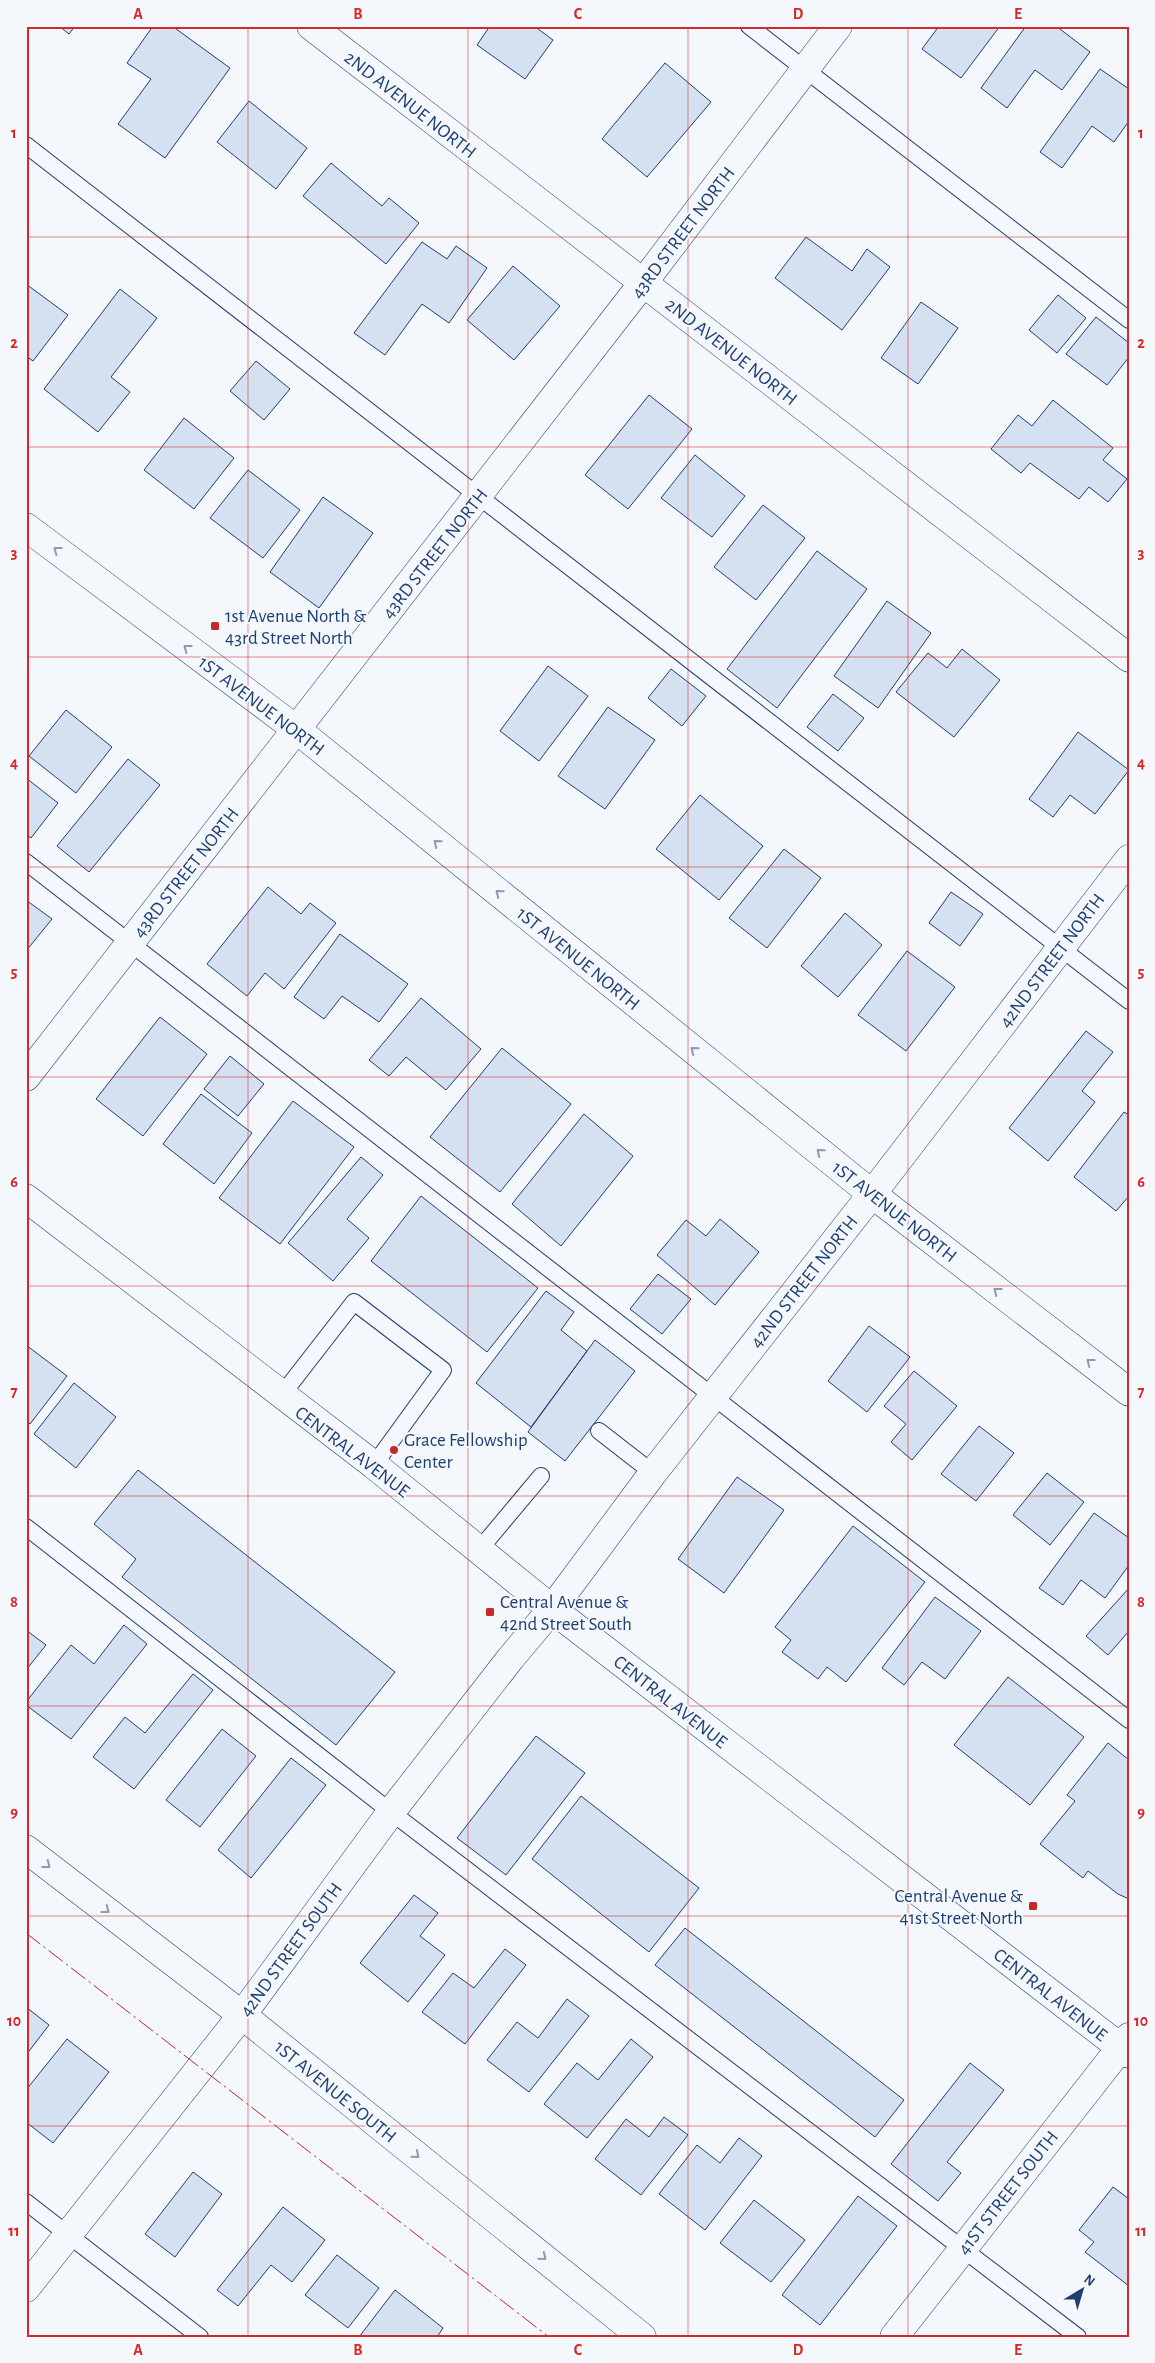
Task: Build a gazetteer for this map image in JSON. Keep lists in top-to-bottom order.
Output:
{
  "streets": {
    "street": [
      "2ND AVENUE NORTH",
      "43RD STREET NORTH",
      "1ST AVENUE NORTH",
      "42ND STREET NORTH",
      "CENTRAL AVENUE",
      "42ND STREET SOUTH",
      "1ST AVENUE SOUTH",
      "41ST STREET SOUTH"
    ]
  },
  "crossings": [
    ["2ND AVENUE NORTH", "43RD STREET NORTH"],
    ["43RD STREET NORTH", "1ST AVENUE NORTH"],
    ["1ST AVENUE NORTH", "42ND STREET NORTH"],
    ["42ND STREET NORTH", "CENTRAL AVENUE"],
    ["42ND STREET NORTH", "42ND STREET SOUTH"],
    ["CENTRAL AVENUE", "42ND STREET SOUTH"],
    ["CENTRAL AVENUE", "41ST STREET SOUTH"],
    ["42ND STREET SOUTH", "1ST AVENUE SOUTH"]
  ],
  "one_way": ["1ST AVENUE NORTH", "1ST AVENUE SOUTH"],
  "places": {
    "transit": ["1st Avenue North & 43rd Street North", "Central Avenue & 42nd Street South", "Central Avenue & 41st Street North"],
    "other": ["Grace Fellowship Center"]
  },
  "north": "top right",
  "grid": {
    "columns": [
      "A",
      "B",
      "C",
      "D",
      "E"
    ],
    "rows": [
      "1",
      "2",
      "3",
      "4",
      "5",
      "6",
      "7",
      "8",
      "9",
      "10",
      "11"
    ]
  }
}
